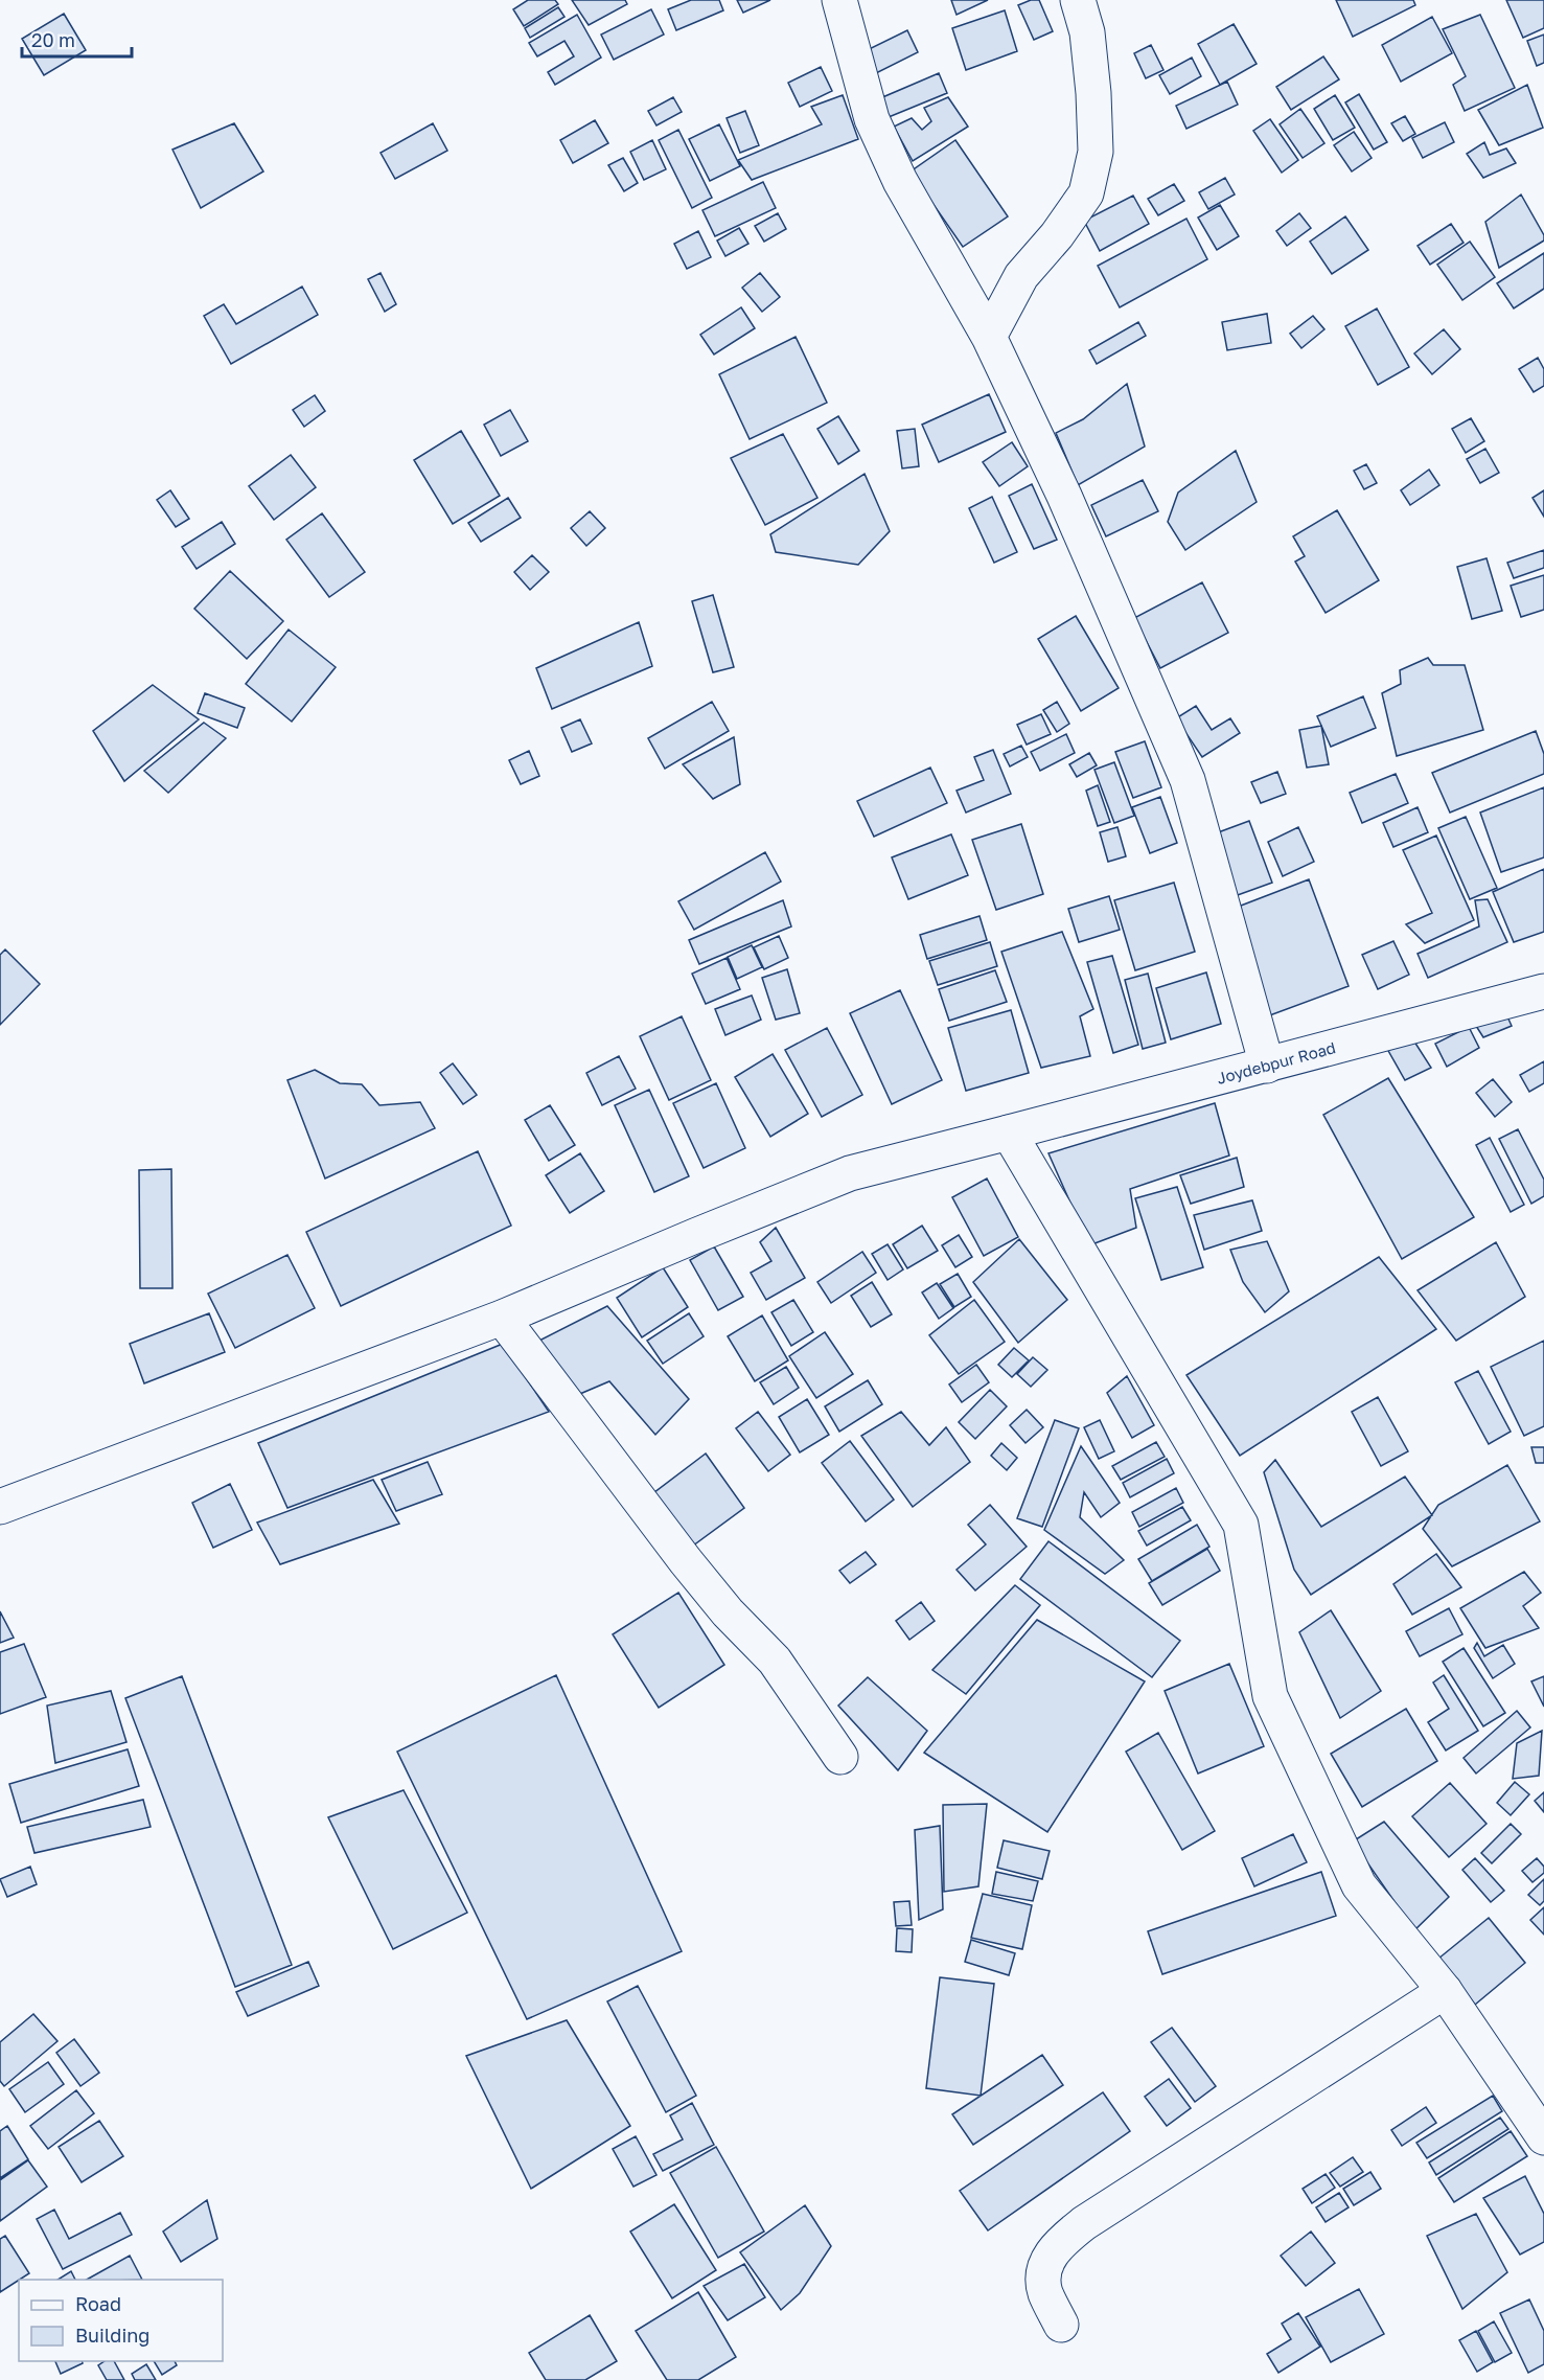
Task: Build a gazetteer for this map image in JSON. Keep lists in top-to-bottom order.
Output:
{
  "streets": {
    "street": ["Joydebpur Road"]
  },
  "legend": ["Road", "Building"],
  "scale_bar": "20 m"
}
